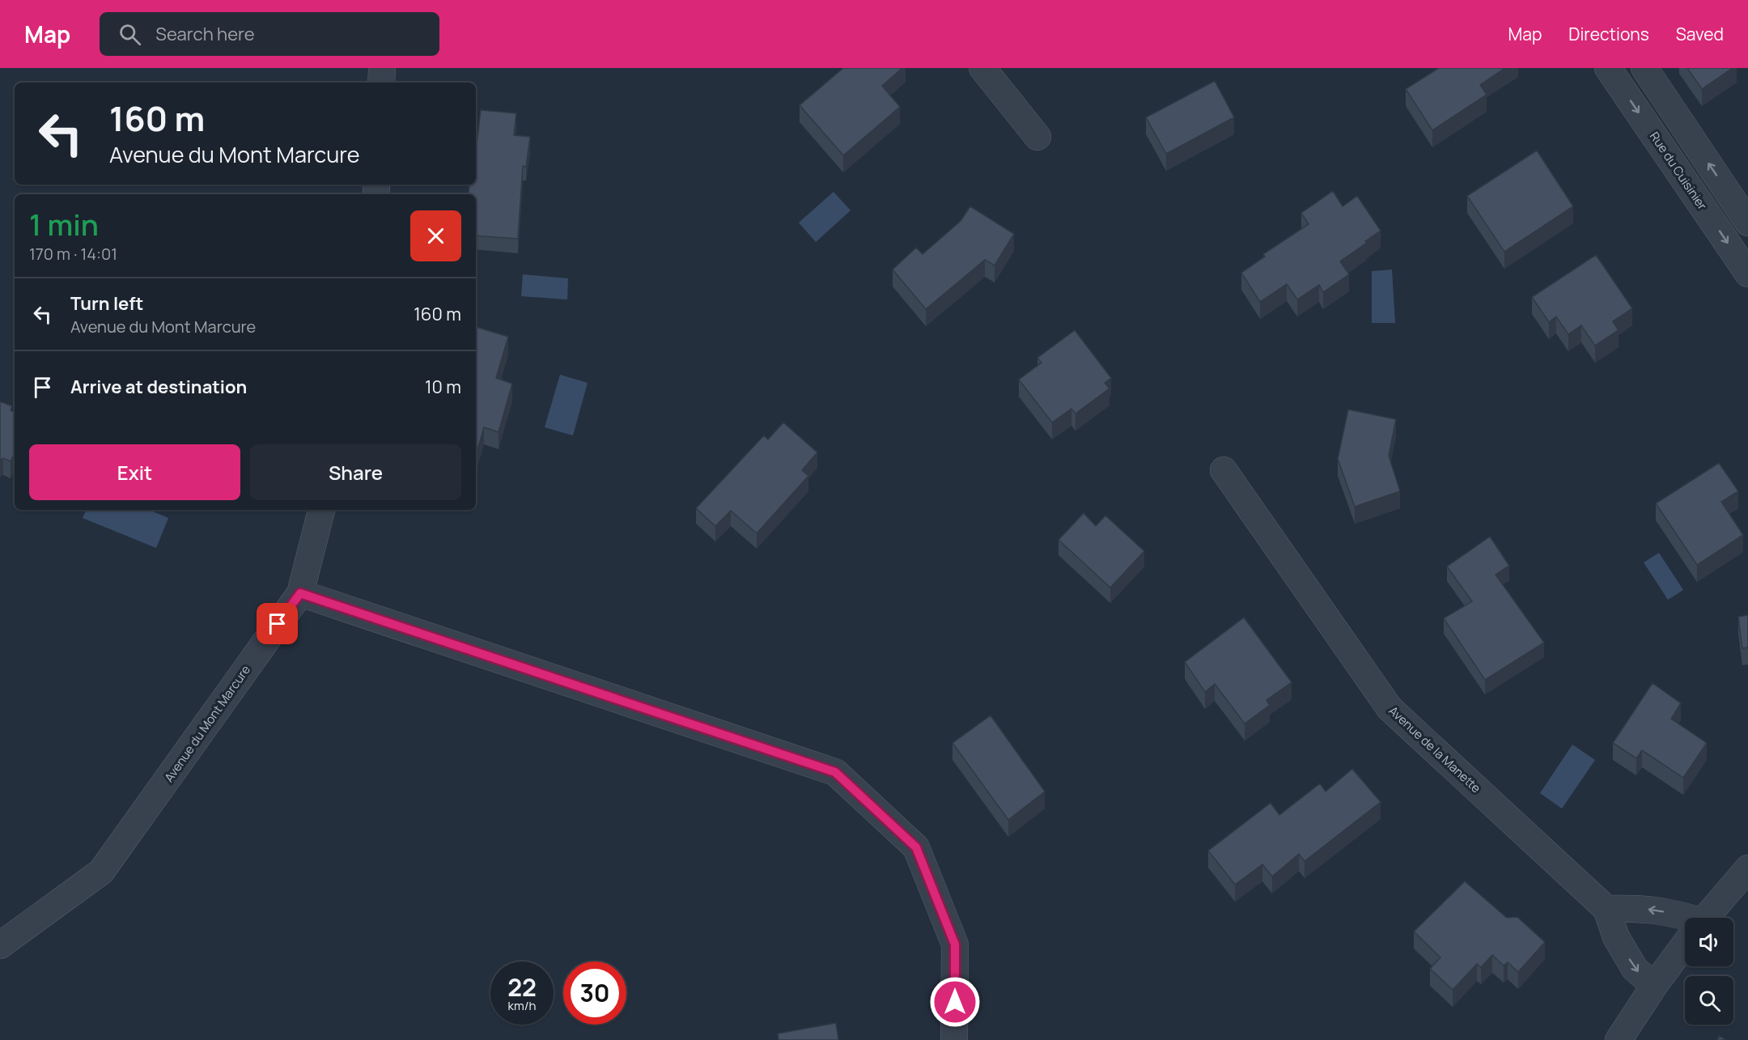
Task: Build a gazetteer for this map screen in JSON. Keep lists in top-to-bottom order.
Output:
{
  "streets": {
    "street": ["Rue du Cuisinier", "Avenue du Mont Marcure", "Avenue de la Manette"]
  },
  "page": {
    "header": "Map",
    "search": "Search here",
    "nav": ["Map", "Directions", "Saved"],
    "turn": ["160 m", "Avenue du Mont Marcure"],
    "heading": ["1 min", "170 m · 14:01"],
    "list": [
      {
        "name": "Turn left",
        "note": "Avenue du Mont Marcure",
        "value": "160 m"
      },
      {
        "name": "Arrive at destination",
        "value": "10 m"
      }
    ],
    "buttons": ["Exit", "Share"],
    "speed": "22 km/h",
    "limit": "30"
  }
}
